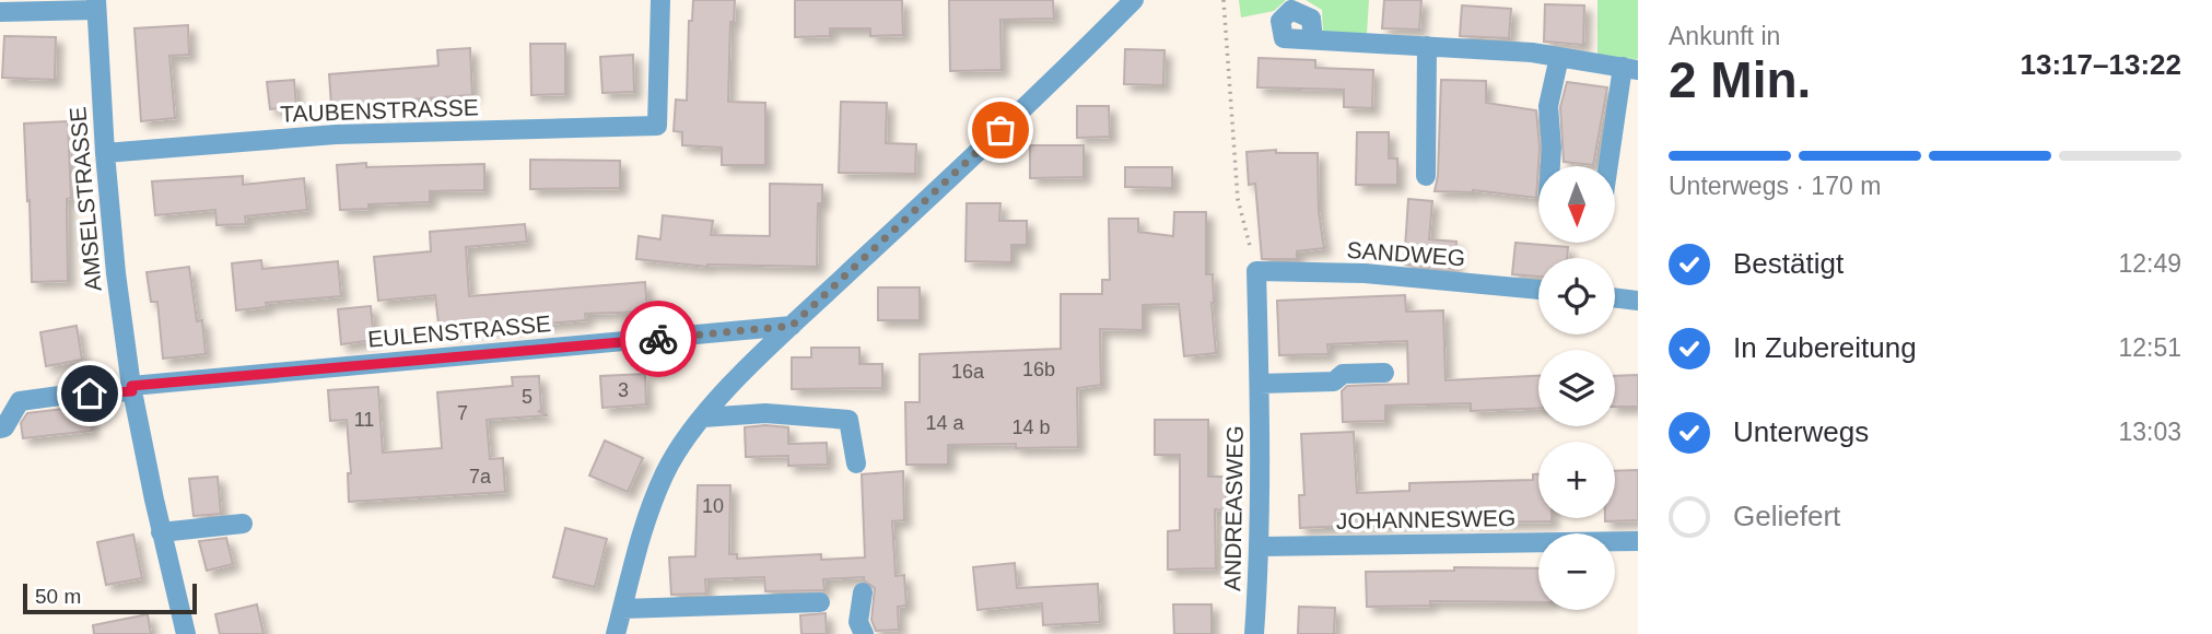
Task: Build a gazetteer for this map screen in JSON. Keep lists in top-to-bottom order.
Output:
{
  "streets": {
    "street": [
      "TAUBENSTRASSE",
      "AMSELSTRASSE",
      "SANDWEG",
      "EULENSTRASSE",
      "ANDREASWEG",
      "JOHANNESWEG"
    ]
  },
  "crossings": [
    ["TAUBENSTRASSE", "AMSELSTRASSE"],
    ["AMSELSTRASSE", "EULENSTRASSE"],
    ["SANDWEG", "ANDREASWEG"],
    ["ANDREASWEG", "JOHANNESWEG"]
  ],
  "house_numbers": [
    "16b",
    "16a",
    "3",
    "5",
    "7",
    "11",
    "14 a",
    "14 b",
    "7a",
    "10"
  ],
  "scale_bar": "50 m",
  "north": "bottom",
  "page": {
    "heading": ["2 Min.", "Ankunft in", "13:17–13:22"],
    "bar": "Unterwegs · 170 m",
    "map_buttons": ["+", "−"],
    "list": [
      ["Bestätigt", "12:49"],
      ["In Zubereitung", "12:51"],
      ["Unterwegs", "13:03"],
      "Geliefert"
    ],
    "scale": "50 m"
  }
}
